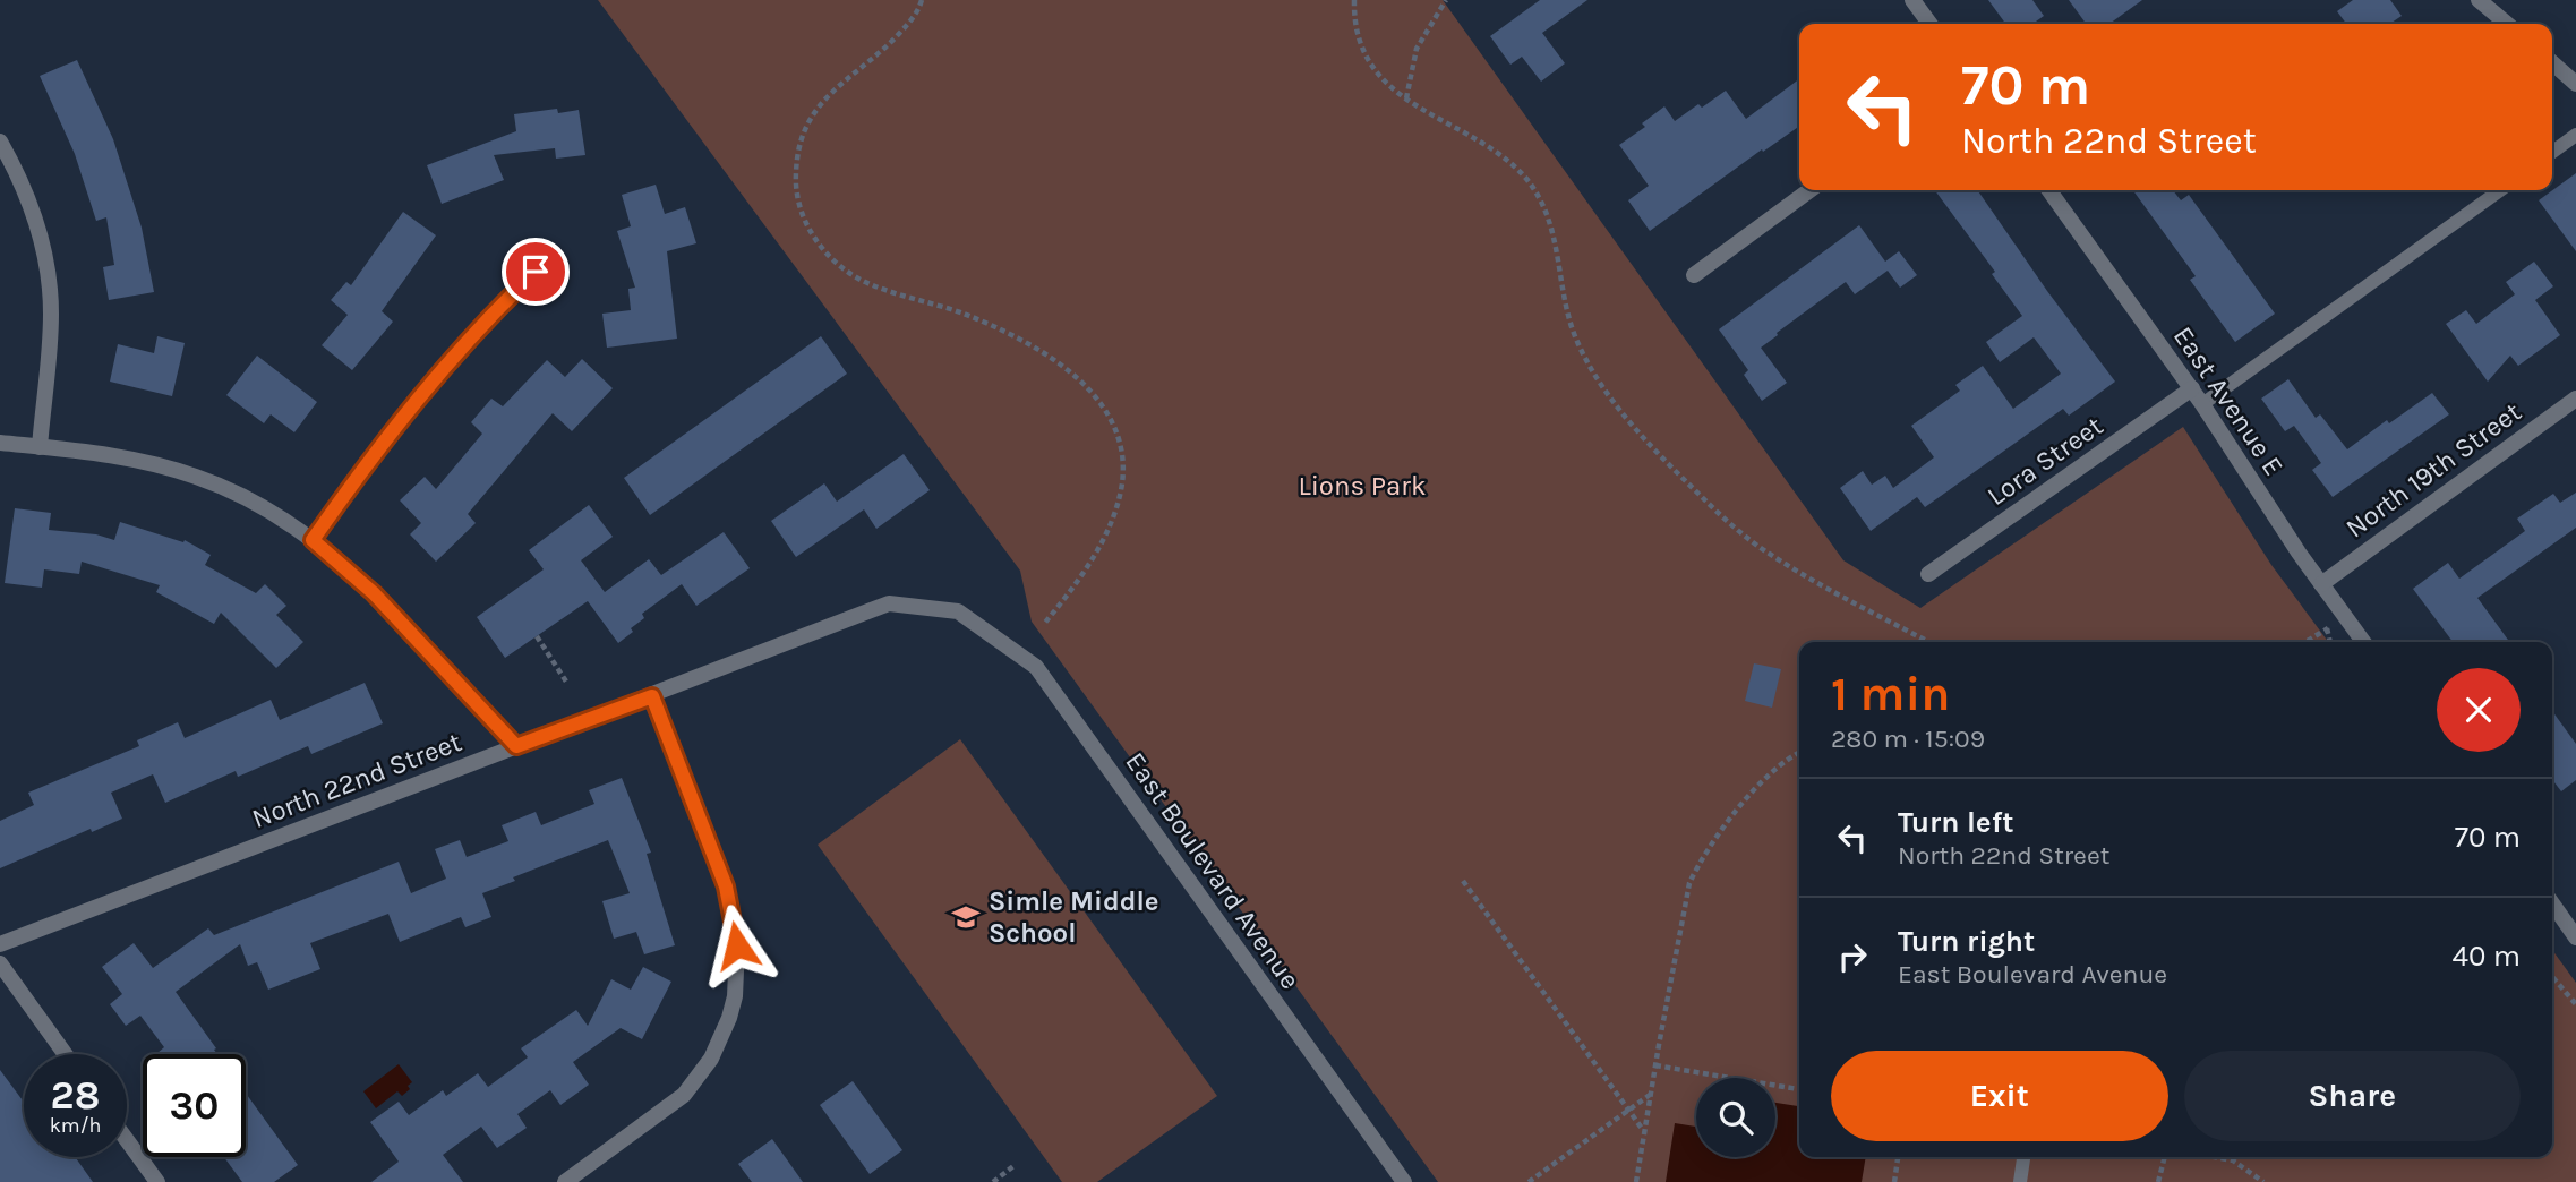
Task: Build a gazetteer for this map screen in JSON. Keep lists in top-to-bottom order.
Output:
{
  "streets": {
    "street": [
      "East Avenue E",
      "Lora Street",
      "North 19th Street",
      "North 22nd Street",
      "East Boulevard Avenue"
    ]
  },
  "crossings": [
    ["East Avenue E", "Lora Street"],
    ["East Avenue E", "North 19th Street"],
    ["North 22nd Street", "East Boulevard Avenue"]
  ],
  "parks": ["Lions Park"],
  "places": {
    "school or university": ["Simle Middle School"]
  },
  "page": {
    "turn": ["70 m", "North 22nd Street"],
    "heading": ["1 min", "280 m · 15:09"],
    "list": [
      {
        "name": "Turn left",
        "note": "North 22nd Street",
        "value": "70 m"
      },
      {
        "name": "Turn right",
        "note": "East Boulevard Avenue",
        "value": "40 m"
      }
    ],
    "buttons": ["Exit", "Share"],
    "speed": "28 km/h",
    "limit": "30"
  }
}
